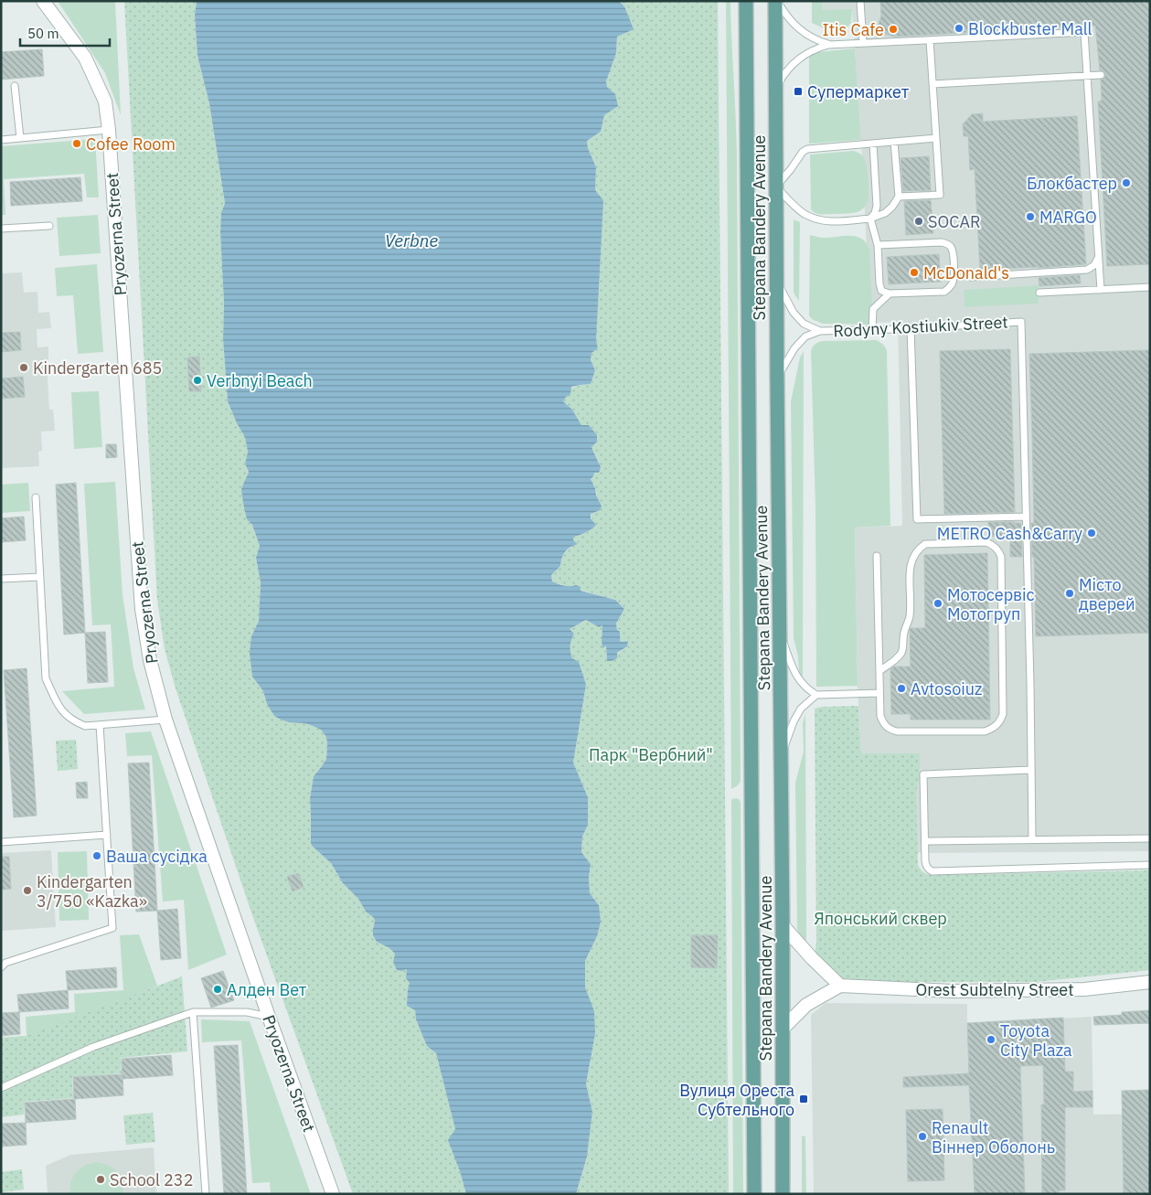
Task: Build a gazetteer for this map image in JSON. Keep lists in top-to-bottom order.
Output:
{
  "streets": {
    "main road": ["Stepana Bandery Avenue"],
    "street": ["Pryozerna Street", "Orest Subtelny Street"],
    "lane": ["Rodyny Kostiukiv Street"]
  },
  "water": ["Verbne"],
  "parks": ["Парк \"Вербний\"", "Японський сквер"],
  "places": {
    "other": [
      "Blockbuster Mall",
      "Itis Cafe",
      "Cofee Room",
      "Блокбастер",
      "MARGO",
      "SOCAR",
      "McDonald's",
      "Kindergarten 685",
      "Verbnyi Beach",
      "METRO Cash&Carry",
      "Місто дверей",
      "Мотосервіс Мотогруп",
      "Avtosoiuz",
      "Ваша сусідка",
      "Kindergarten 3/750 «Kazka»",
      "Алден Вет",
      "Toyota City Plaza",
      "Renault Віннер Оболонь",
      "School 232"
    ],
    "transit": ["Супермаркет", "Вулиця Ореста Субтельного"]
  },
  "scale_bar": "50 m"
}
